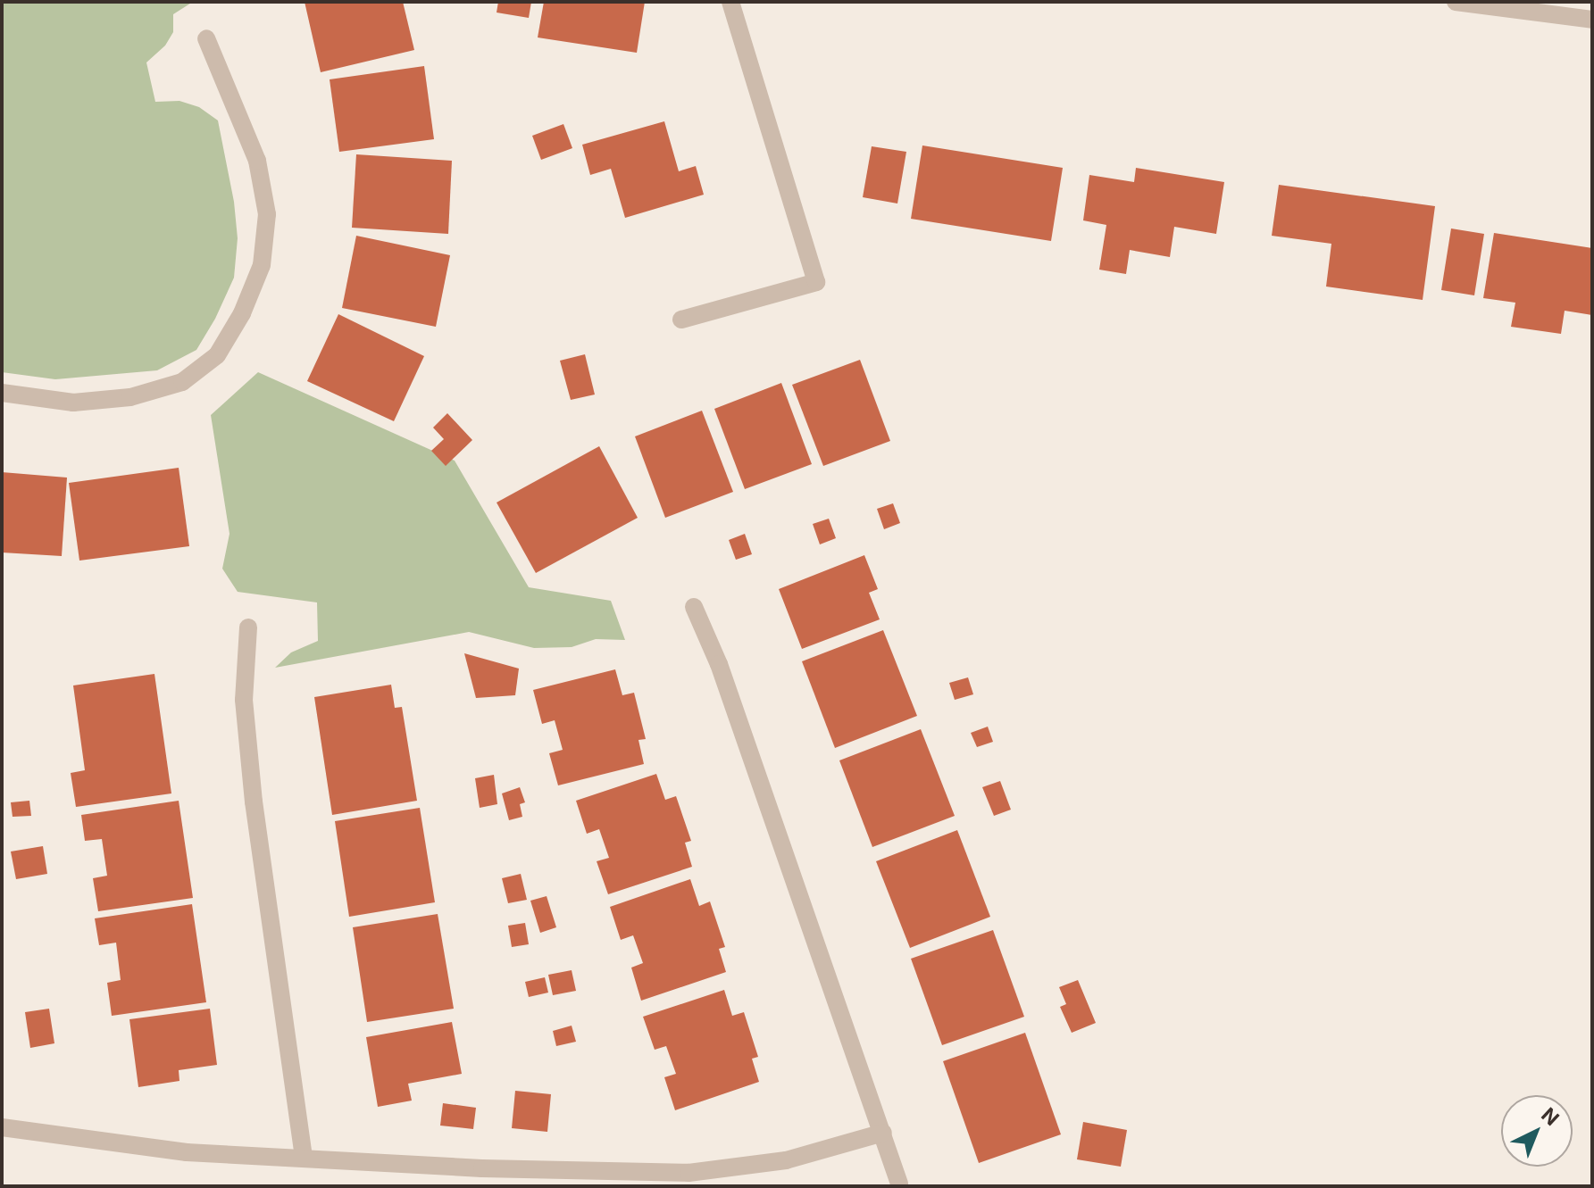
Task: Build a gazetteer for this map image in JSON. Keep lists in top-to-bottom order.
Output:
{
  "north": "top right"
}
